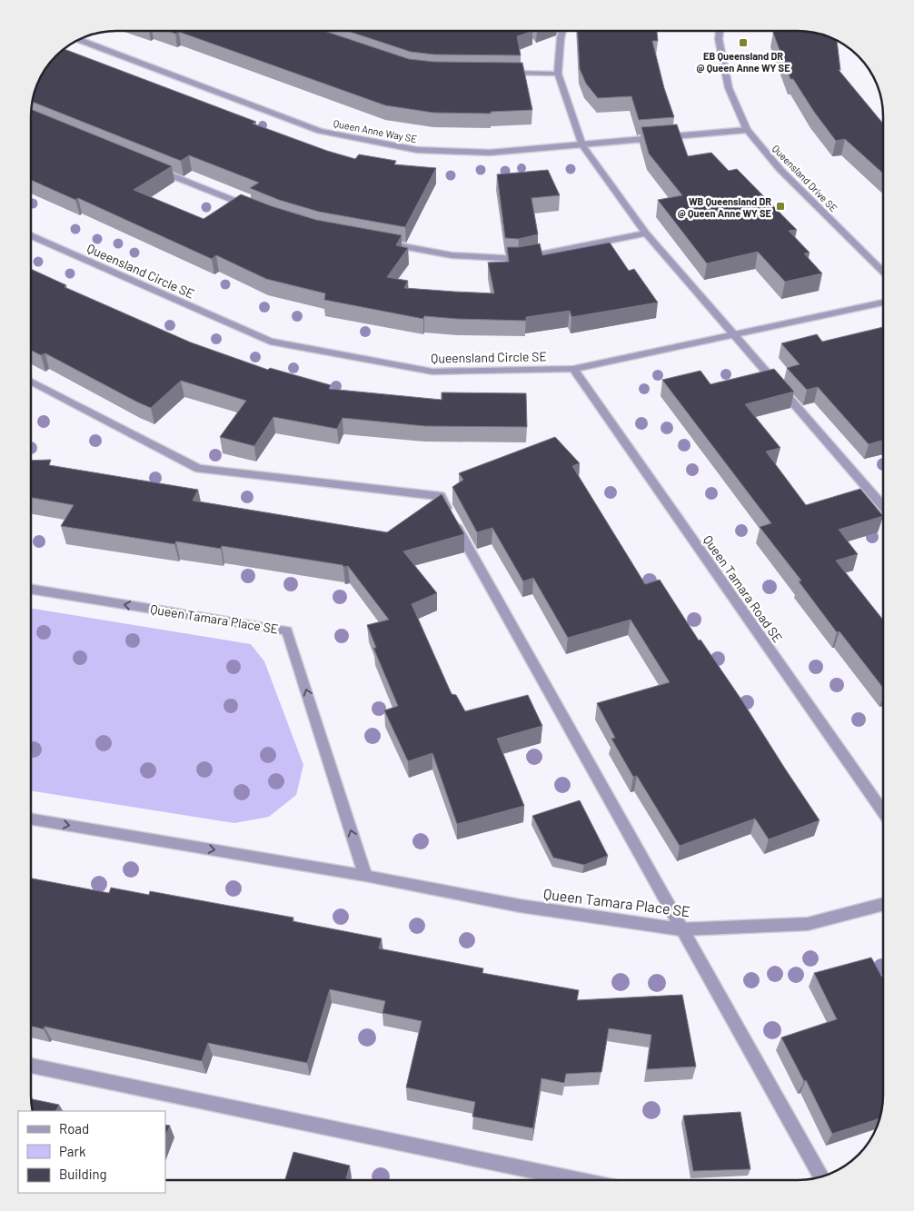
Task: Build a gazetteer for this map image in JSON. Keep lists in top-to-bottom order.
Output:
{
  "streets": {
    "street": [
      "Queen Anne Way SE",
      "Queensland Drive SE",
      "Queensland Circle SE",
      "Queen Tamara Road SE",
      "Queen Tamara Place SE"
    ]
  },
  "crossings": [
    ["Queen Anne Way SE", "Queensland Drive SE"],
    ["Queensland Circle SE", "Queen Tamara Road SE"]
  ],
  "places": {
    "transit": ["EB Queensland DR @ Queen Anne WY SE", "WB Queensland DR @ Queen Anne WY SE"]
  },
  "legend": ["Road", "Park", "Building"]
}
